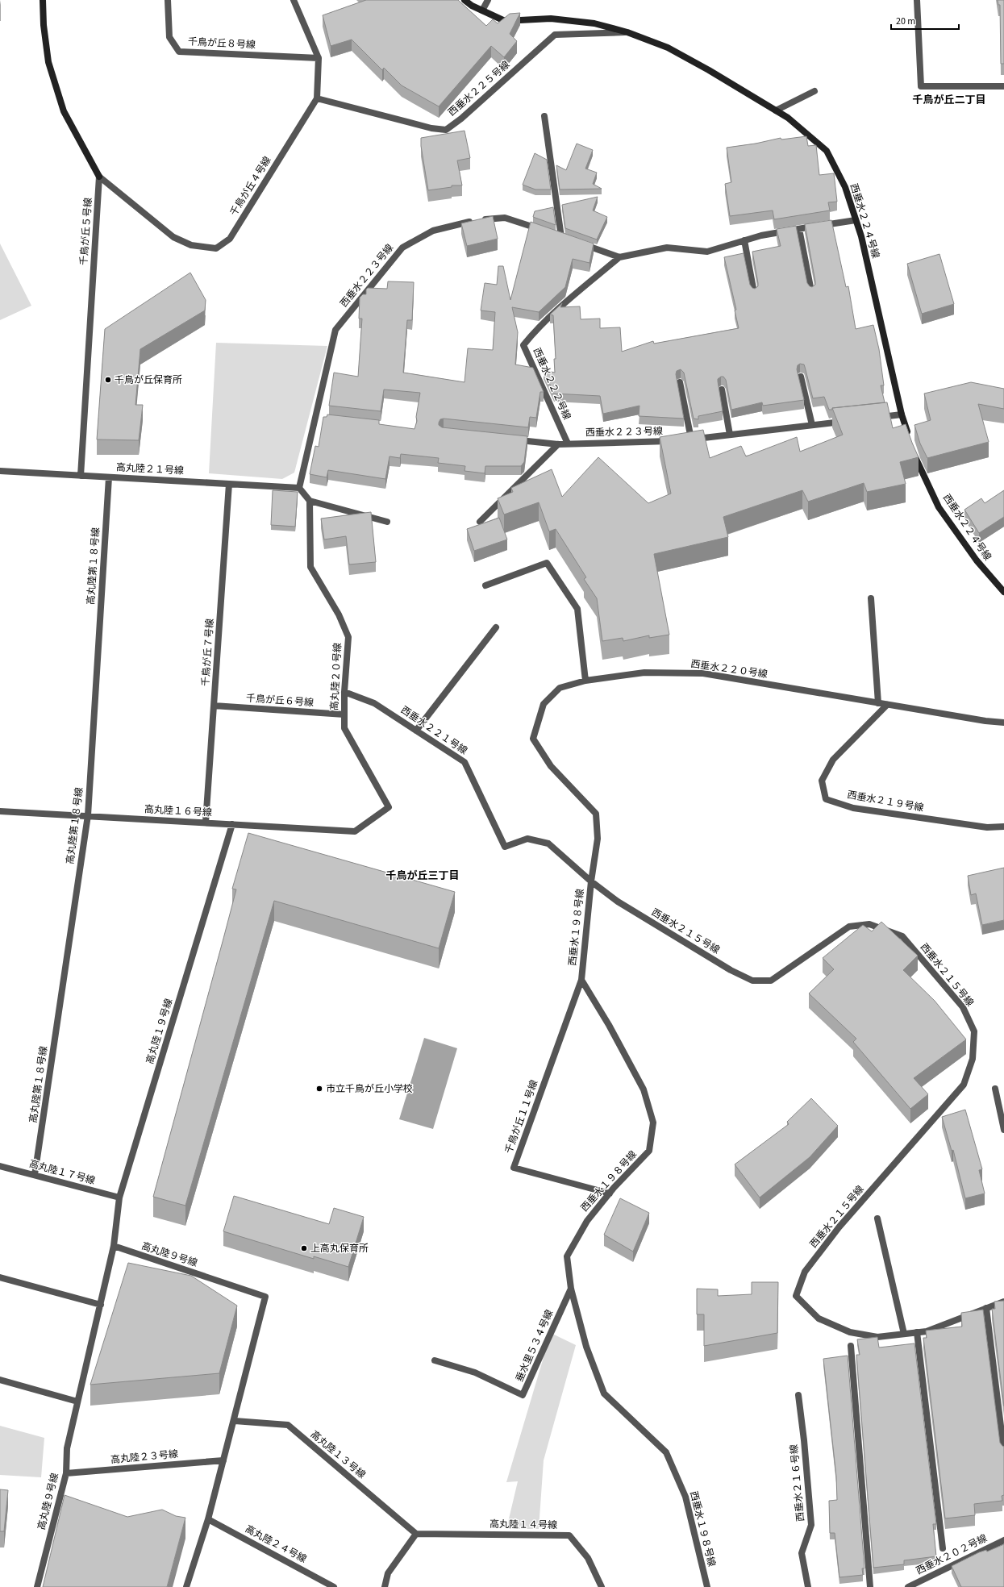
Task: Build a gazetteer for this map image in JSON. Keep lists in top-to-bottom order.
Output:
{
  "streets": {
    "street": [
      "千鳥が丘８号線",
      "西垂水２２５号線",
      "千鳥が丘４号線",
      "西垂水２２４号線",
      "千鳥が丘５号線",
      "西垂水２２３号線",
      "西垂水２２２号線",
      "高丸陸２１号線",
      "高丸陸第１８号線",
      "千鳥が丘７号線",
      "西垂水２２０号線",
      "高丸陸２０号線",
      "千鳥が丘６号線",
      "西垂水２２１号線",
      "西垂水２１９号線",
      "高丸陸１６号線",
      "西垂水１９８号線",
      "西垂水２１５号線",
      "高丸陸１９号線",
      "千鳥が丘１１号線",
      "高丸陸１７号線",
      "高丸陸９号線",
      "垂水里５３４号線",
      "高丸陸１３号線",
      "高丸陸２３号線",
      "西垂水２１６号線",
      "高丸陸１４号線",
      "高丸陸２４号線",
      "西垂水２０２号線"
    ]
  },
  "crossings": [
    ["千鳥が丘８号線", "千鳥が丘４号線"],
    ["西垂水２２５号線", "千鳥が丘４号線"],
    ["西垂水２２５号線", "西垂水２２４号線"],
    ["千鳥が丘４号線", "千鳥が丘５号線"],
    ["千鳥が丘５号線", "高丸陸２１号線"],
    ["西垂水２２３号線", "西垂水２２２号線"],
    ["西垂水２２３号線", "高丸陸２１号線"],
    ["高丸陸２１号線", "高丸陸第１８号線"],
    ["高丸陸２１号線", "千鳥が丘７号線"],
    ["高丸陸第１８号線", "高丸陸１６号線"],
    ["高丸陸第１８号線", "高丸陸１７号線"],
    ["千鳥が丘７号線", "千鳥が丘６号線"],
    ["千鳥が丘７号線", "高丸陸１６号線"],
    ["西垂水２２０号線", "西垂水２１９号線"],
    ["西垂水２２０号線", "西垂水１９８号線"],
    ["西垂水２２０号線", "西垂水２１５号線"],
    ["高丸陸２０号線", "千鳥が丘６号線"],
    ["高丸陸２０号線", "西垂水２２１号線"],
    ["高丸陸２０号線", "高丸陸１６号線"],
    ["西垂水２２１号線", "西垂水２１５号線"],
    ["高丸陸１６号線", "高丸陸１９号線"],
    ["西垂水１９８号線", "西垂水２１５号線"],
    ["西垂水１９８号線", "千鳥が丘１１号線"],
    ["西垂水１９８号線", "垂水里５３４号線"],
    ["高丸陸１９号線", "高丸陸１７号線"],
    ["高丸陸１９号線", "高丸陸９号線"],
    ["高丸陸９号線", "高丸陸１３号線"],
    ["高丸陸９号線", "高丸陸２３号線"],
    ["高丸陸９号線", "高丸陸２４号線"],
    ["高丸陸１３号線", "高丸陸１４号線"]
  ],
  "districts": ["千鳥が丘二丁目", "千鳥が丘三丁目"],
  "places": ["千鳥が丘保育所", "市立千鳥が丘小学校", "上高丸保育所"],
  "scale_bar": "20 m"
}
